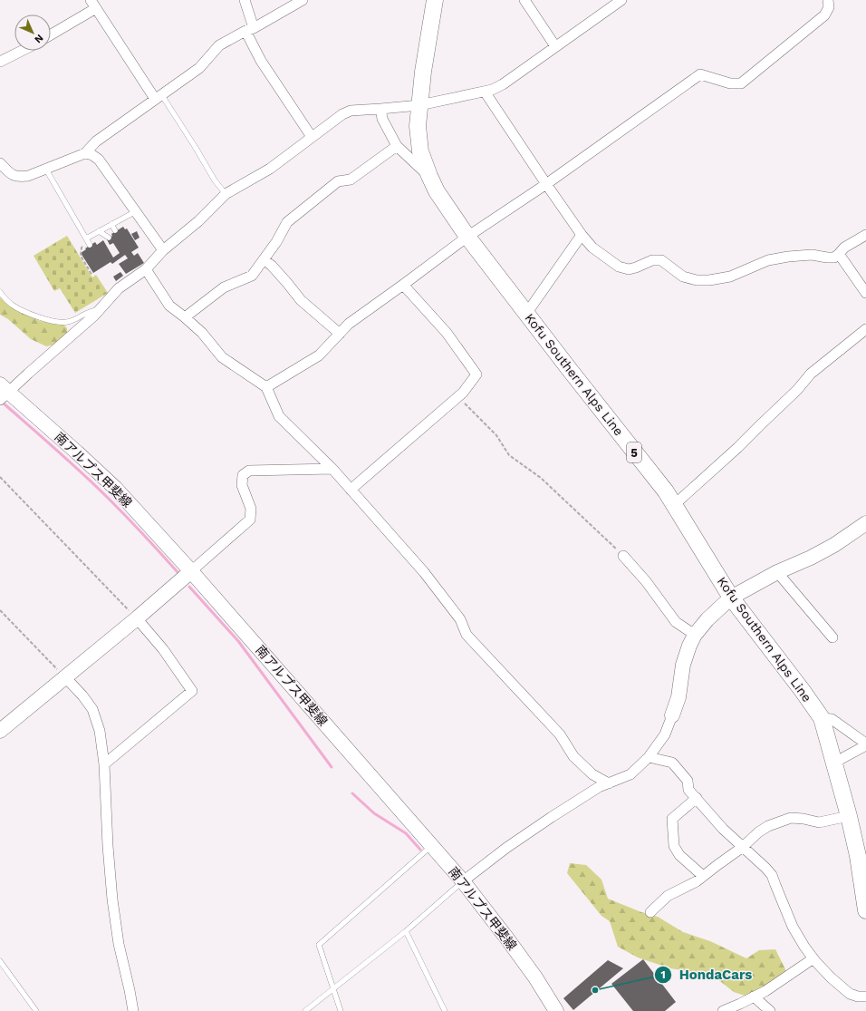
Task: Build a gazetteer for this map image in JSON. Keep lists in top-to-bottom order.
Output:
{
  "streets": {
    "main road": ["Kofu Southern Alps Line", "5", "南アルプス甲斐線"]
  },
  "places": ["HondaCars"],
  "north": "bottom right"
}
